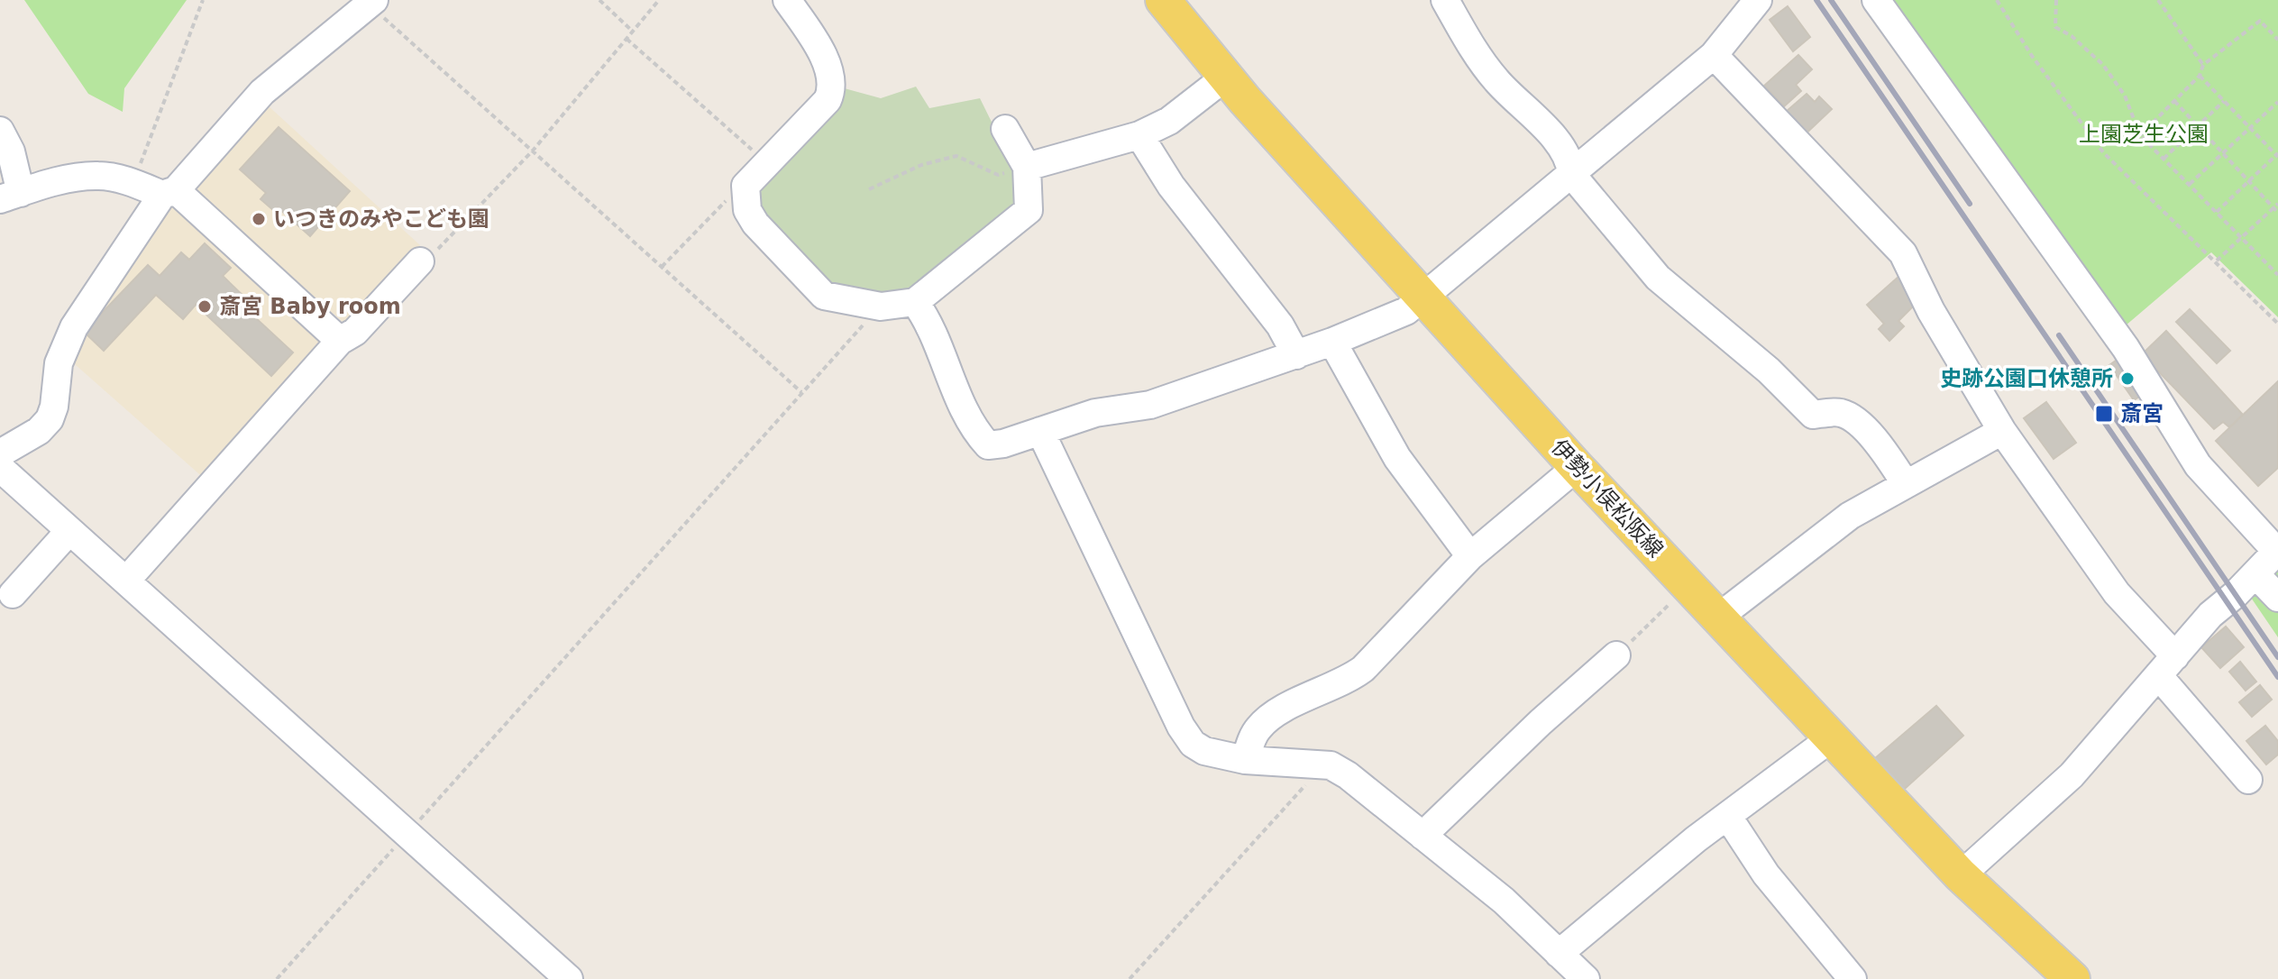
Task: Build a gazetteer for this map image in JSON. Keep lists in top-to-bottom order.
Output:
{
  "streets": {
    "main road": ["伊勢小俣松阪線"]
  },
  "parks": ["上園芝生公園"],
  "places": {
    "other": ["いつきのみやこども園", "斎宮 Baby room", "史跡公園口休憩所"],
    "transit": ["斎宮"]
  }
}
